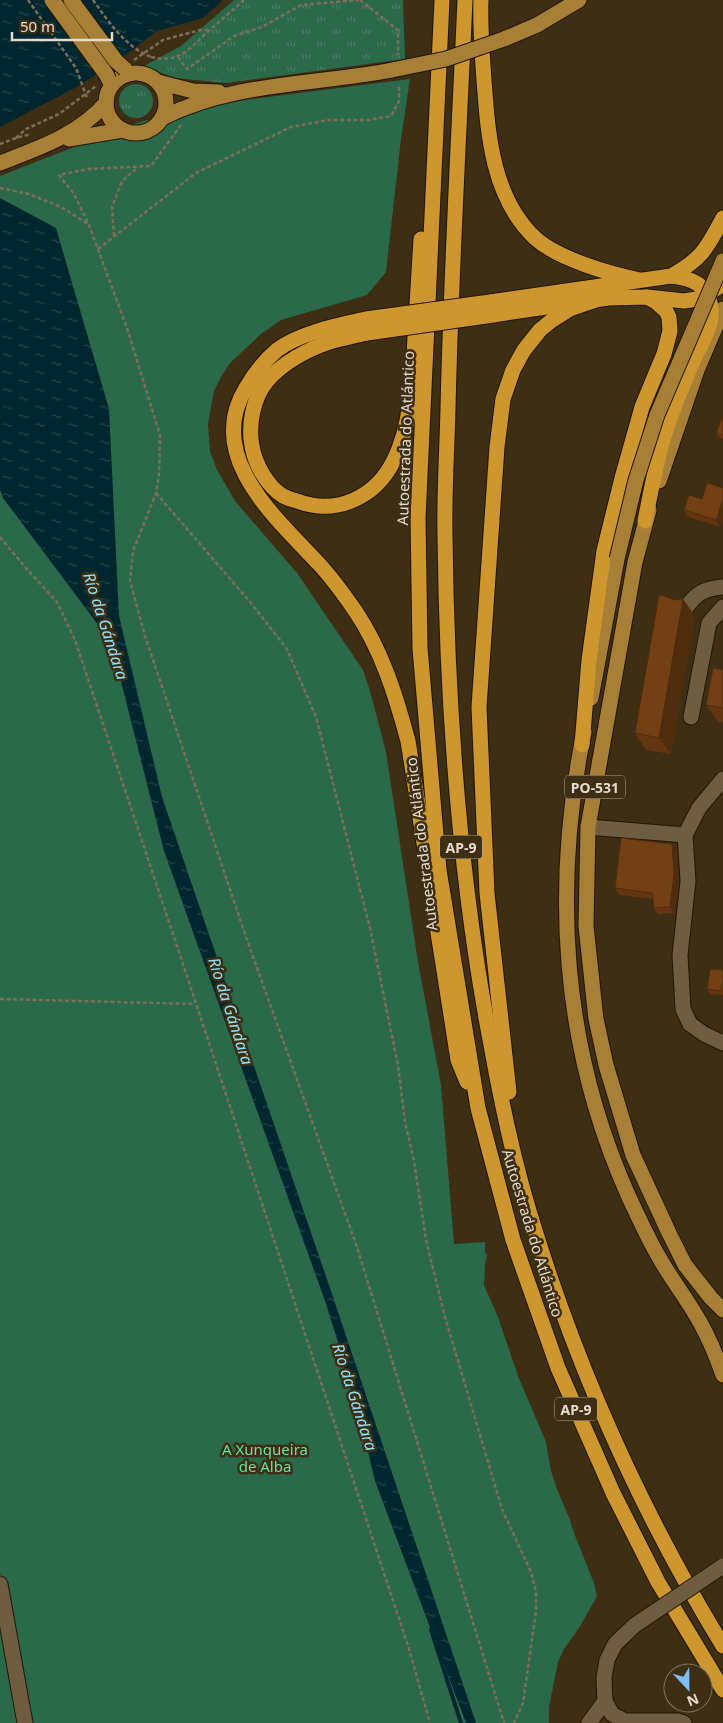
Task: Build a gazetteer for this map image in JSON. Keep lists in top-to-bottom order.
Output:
{
  "streets": {
    "highway": ["Autoestrada do Atlántico", "AP-9"],
    "main road": ["PO-531"]
  },
  "water": ["Río da Gándara"],
  "parks": ["A Xunqueira de Alba"],
  "scale_bar": "50 m",
  "north": "bottom"
}
